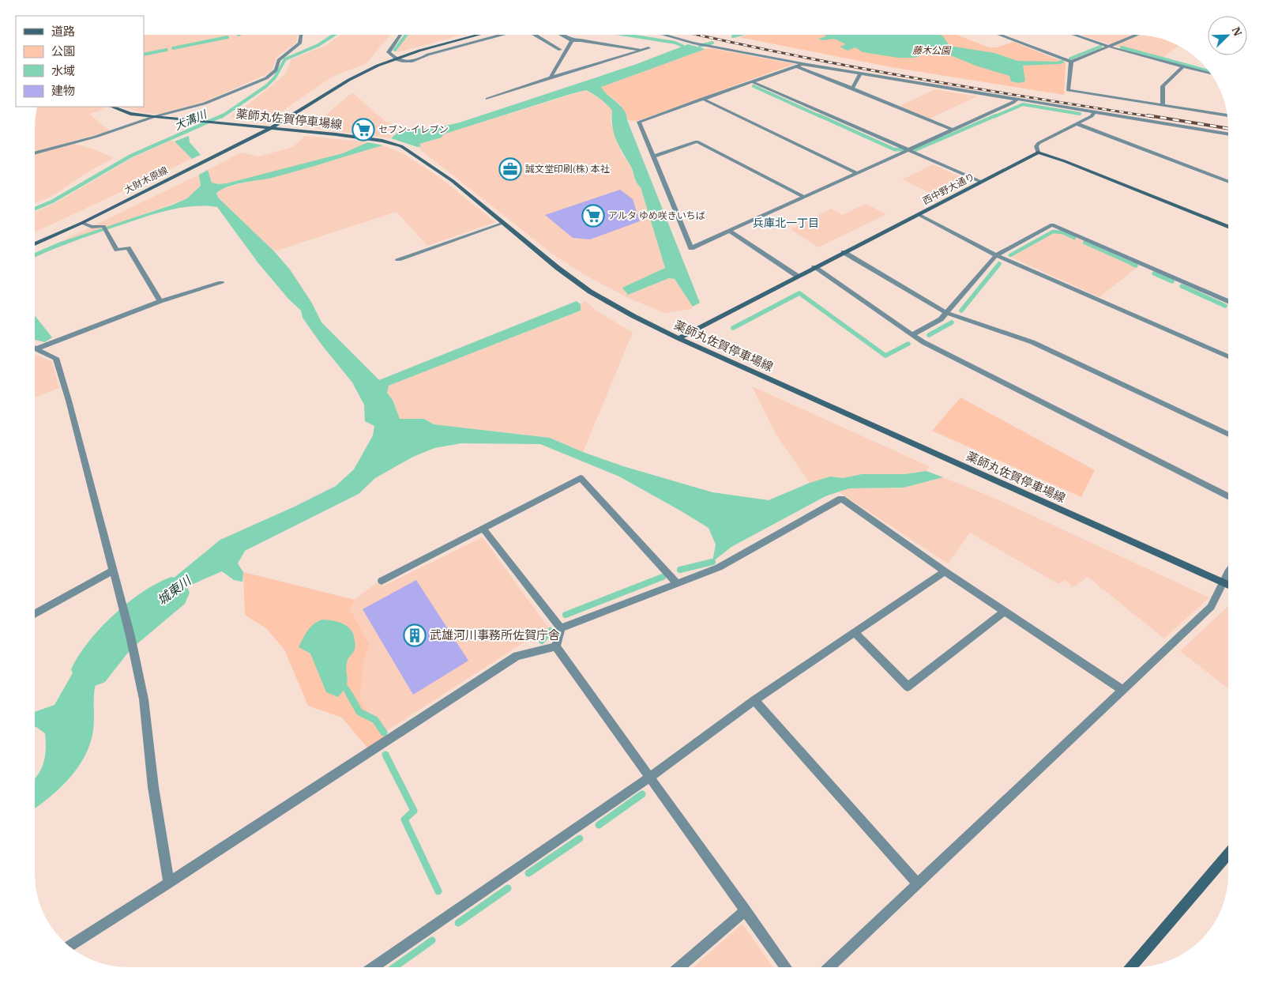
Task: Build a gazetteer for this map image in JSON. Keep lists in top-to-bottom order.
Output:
{
  "streets": {
    "street": ["薬師丸佐賀停車場線", "大財木原線", "西中野大通り"]
  },
  "crossings": [
    ["薬師丸佐賀停車場線", "大財木原線"],
    ["薬師丸佐賀停車場線", "西中野大通り"]
  ],
  "districts": ["兵庫北一丁目"],
  "water": ["大溝川", "城東川"],
  "parks": ["藤木公園"],
  "places": {
    "supermarket": ["セブン-イレブン", "アルタ ゆめ咲きいちば"],
    "office": ["誠文堂印刷(株) 本社"],
    "building": ["武雄河川事務所佐賀庁舎"]
  },
  "legend": [
    "道路",
    "公園",
    "水域",
    "建物"
  ],
  "north": "top right"
}
